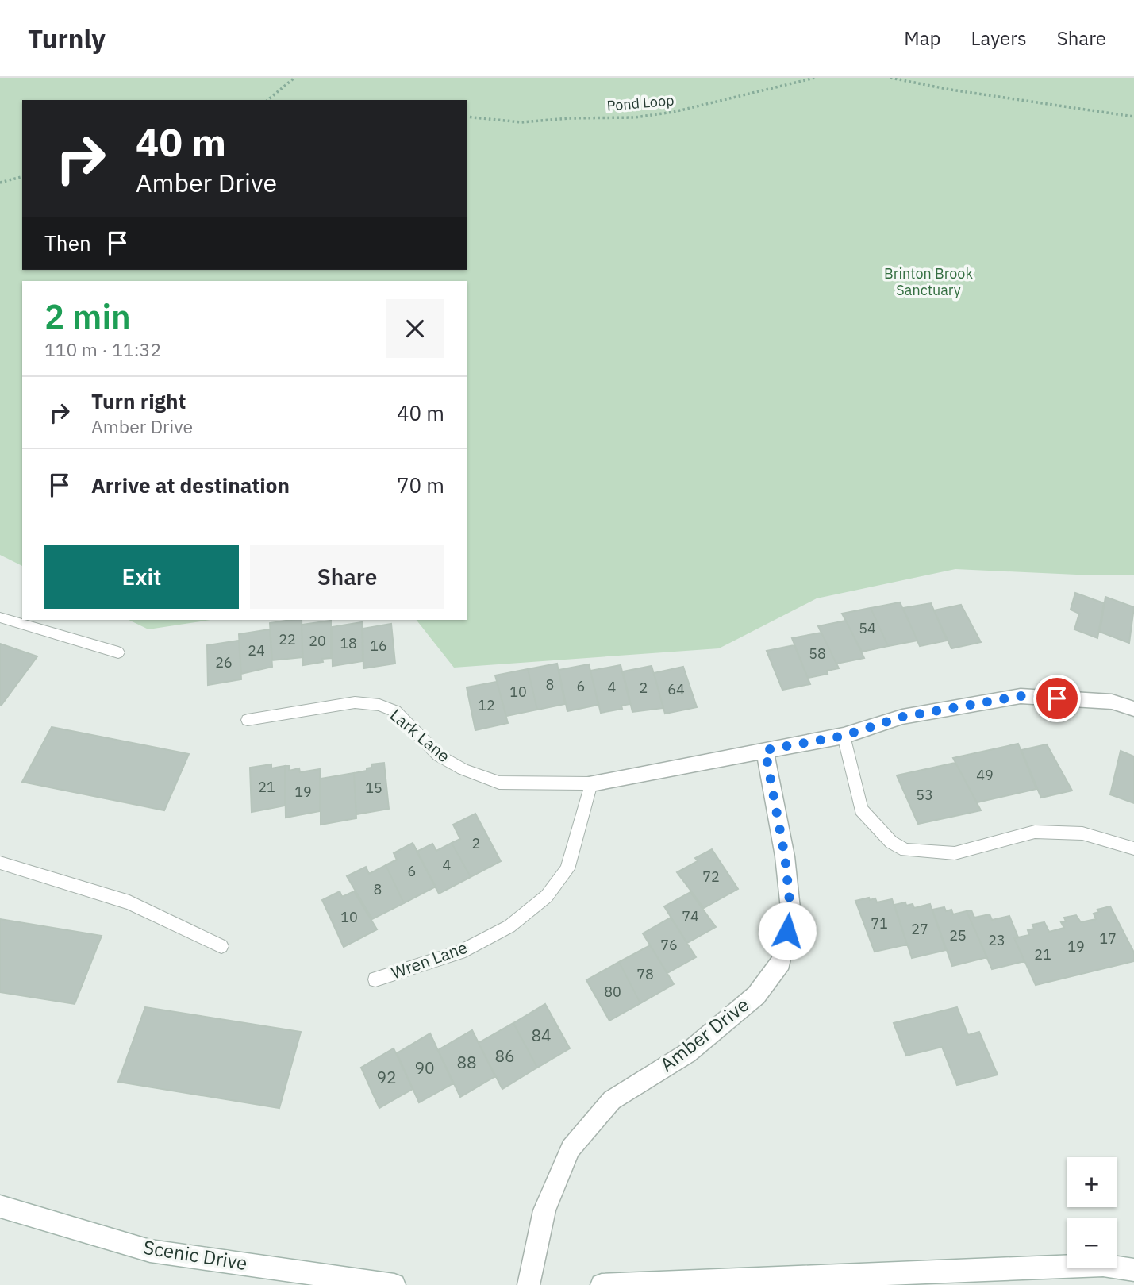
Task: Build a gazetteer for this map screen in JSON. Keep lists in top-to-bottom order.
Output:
{
  "streets": {
    "street": ["Amber Drive", "Scenic Drive"],
    "lane": ["Lark Lane", "Wren Lane"],
    "path": ["Pond Loop"]
  },
  "crossings": [
    ["Lark Lane", "Wren Lane"]
  ],
  "parks": ["Brinton Brook Sanctuary"],
  "house_numbers": [
    "54",
    "22",
    "20",
    "18",
    "16",
    "24",
    "58",
    "26",
    "8",
    "6",
    "4",
    "2",
    "64",
    "10",
    "12",
    "49",
    "21",
    "15",
    "19",
    "53",
    "2",
    "4",
    "6",
    "72",
    "8",
    "74",
    "10",
    "71",
    "27",
    "25",
    "17",
    "23",
    "76",
    "19",
    "21",
    "78",
    "80",
    "84",
    "86",
    "88",
    "90",
    "92"
  ],
  "page": {
    "header": "Turnly",
    "nav": ["Map", "Layers", "Share"],
    "turn": ["40 m", "Amber Drive"],
    "then": "Then",
    "heading": ["2 min", "110 m · 11:32"],
    "list": [
      {
        "name": "Turn right",
        "note": "Amber Drive",
        "value": "40 m"
      },
      {
        "name": "Arrive at destination",
        "value": "70 m"
      }
    ],
    "buttons": ["Exit", "Share"],
    "map_buttons": ["+", "−"]
  }
}
